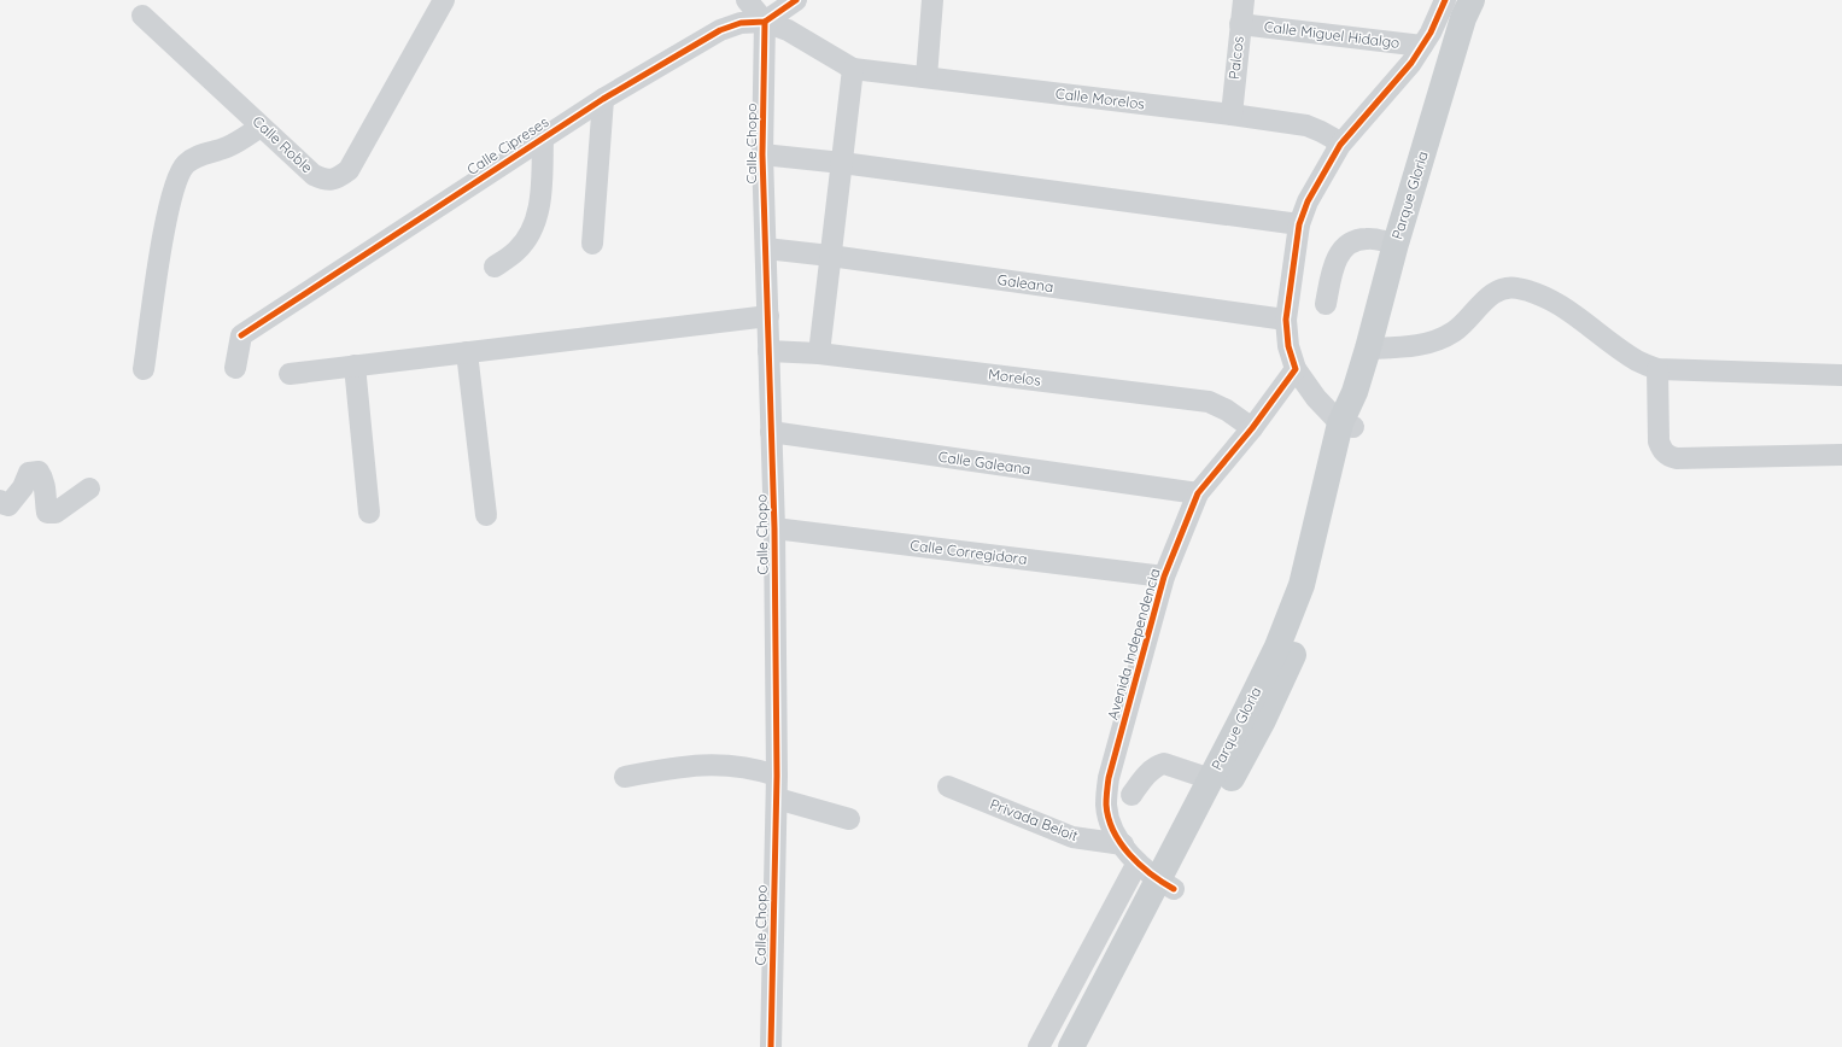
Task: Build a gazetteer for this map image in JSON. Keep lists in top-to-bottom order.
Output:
{
  "streets": {
    "main road": ["Parque Gloria"],
    "street": [
      "Calle Miguel Hidalgo",
      "Palcos",
      "Calle Morelos",
      "Calle Chopo",
      "Calle Roble",
      "Calle Cipreses",
      "Galeana",
      "Morelos",
      "Calle Galeana",
      "Calle Corregidora",
      "Avenida Independencia",
      "Privada Beloit"
    ]
  },
  "crossings": [
    ["Calle Miguel Hidalgo", "Palcos"],
    ["Palcos", "Calle Morelos"],
    ["Calle Morelos", "Calle Chopo"],
    ["Calle Morelos", "Calle Cipreses"],
    ["Calle Chopo", "Calle Cipreses"],
    ["Calle Chopo", "Galeana"],
    ["Calle Chopo", "Morelos"],
    ["Calle Chopo", "Calle Galeana"],
    ["Calle Chopo", "Calle Corregidora"],
    ["Parque Gloria", "Avenida Independencia"],
    ["Morelos", "Avenida Independencia"],
    ["Calle Galeana", "Avenida Independencia"],
    ["Calle Corregidora", "Avenida Independencia"],
    ["Avenida Independencia", "Privada Beloit"]
  ]
}
